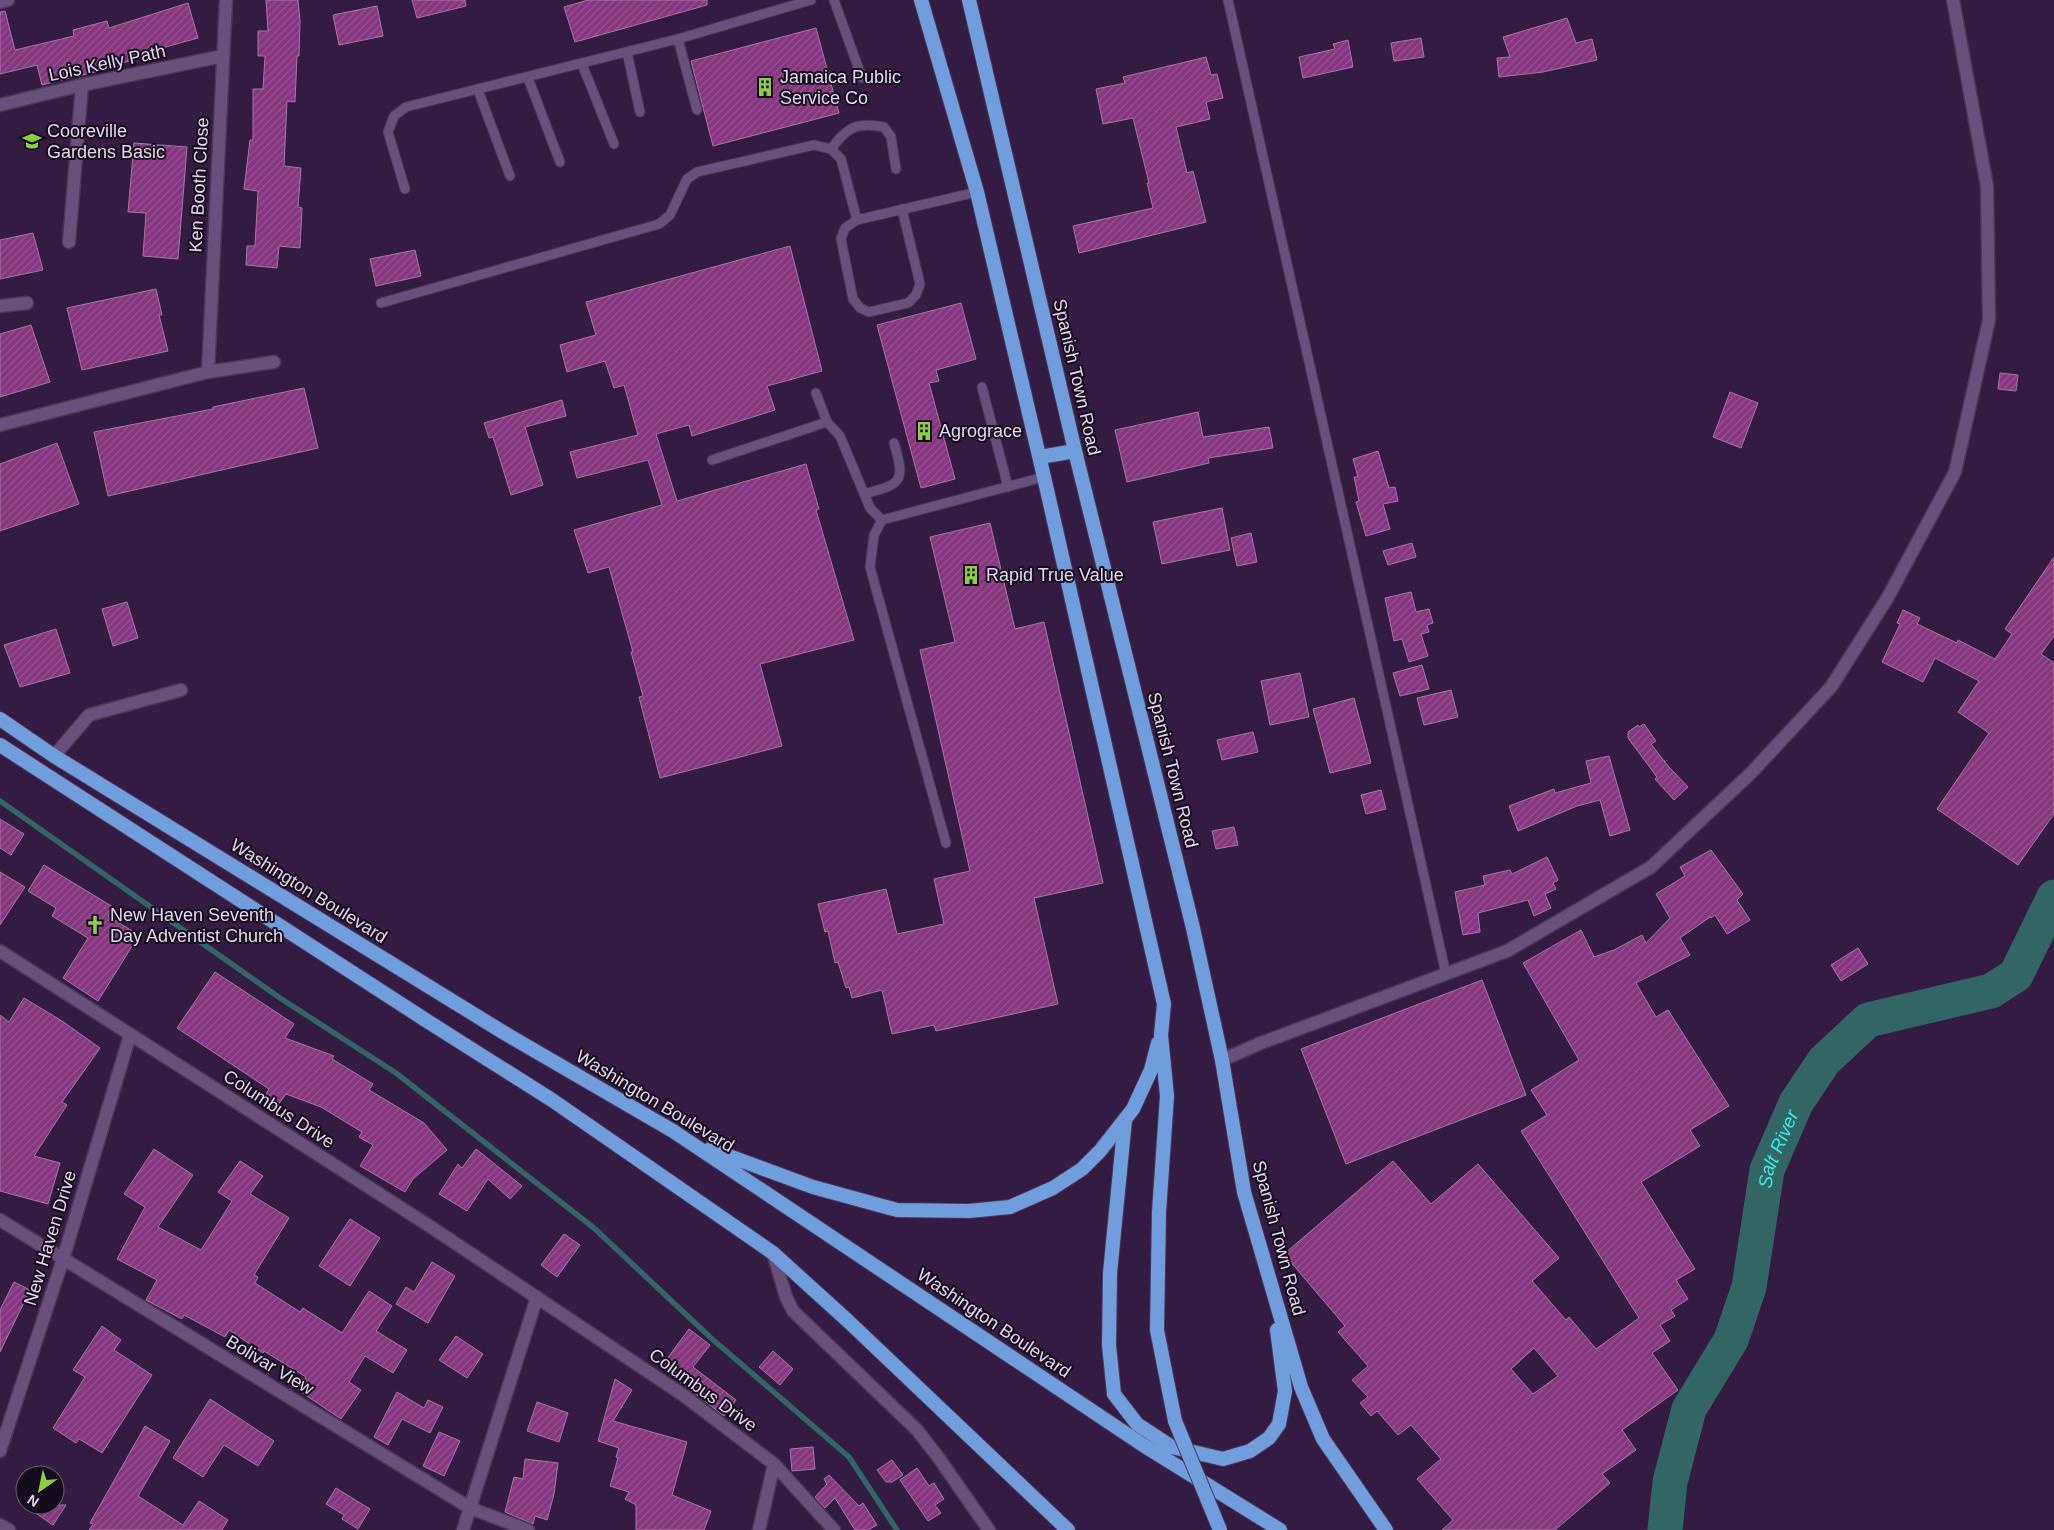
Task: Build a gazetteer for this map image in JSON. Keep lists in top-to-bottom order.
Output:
{
  "streets": {
    "highway": ["Spanish Town Road", "Washington Boulevard"],
    "street": [
      "Lois Kelly Path",
      "Ken Booth Close",
      "Columbus Drive",
      "New Haven Drive",
      "Bolivar View"
    ]
  },
  "crossings": [
    ["Lois Kelly Path", "Ken Booth Close"],
    ["Columbus Drive", "New Haven Drive"],
    ["New Haven Drive", "Bolivar View"]
  ],
  "water": ["Salt River"],
  "places": {
    "building": ["Jamaica Public Service Co", "Agrograce", "Rapid True Value"],
    "school or university": ["Cooreville Gardens Basic"],
    "church": ["New Haven Seventh Day Adventist Church"]
  },
  "north": "bottom left"
}
